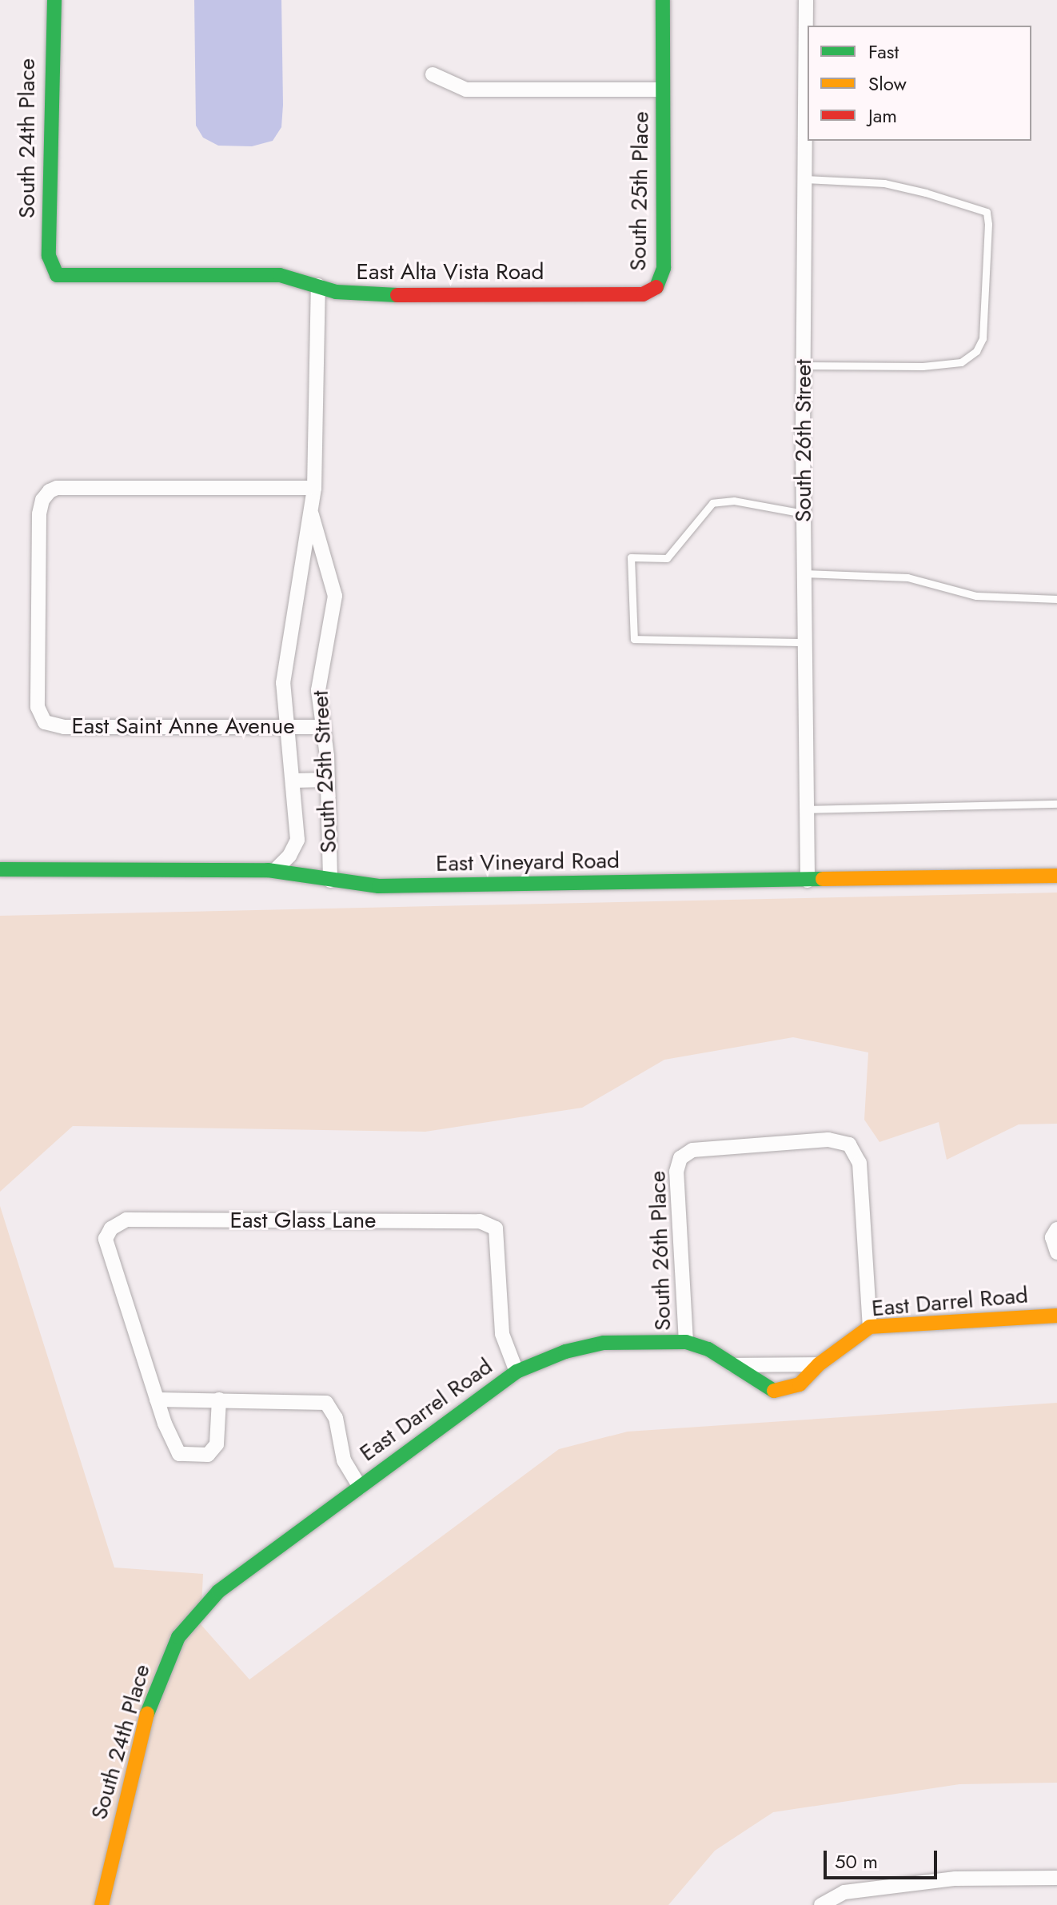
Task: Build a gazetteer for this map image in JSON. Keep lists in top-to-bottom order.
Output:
{
  "streets": {
    "street": [
      "South 24th Place",
      "South 25th Place",
      "East Alta Vista Road",
      "South 26th Street",
      "East Saint Anne Avenue",
      "South 25th Street",
      "East Vineyard Road",
      "East Glass Lane",
      "South 26th Place",
      "East Darrel Road"
    ]
  },
  "crossings": [
    ["South 24th Place", "East Alta Vista Road"],
    ["South 24th Place", "East Darrel Road"],
    ["South 25th Place", "East Alta Vista Road"],
    ["East Alta Vista Road", "South 25th Street"],
    ["South 26th Street", "East Vineyard Road"],
    ["East Saint Anne Avenue", "South 25th Street"],
    ["South 25th Street", "East Vineyard Road"],
    ["East Glass Lane", "East Darrel Road"],
    ["South 26th Place", "East Darrel Road"]
  ],
  "legend": ["Fast", "Slow", "Jam"],
  "scale_bar": "50 m"
}
